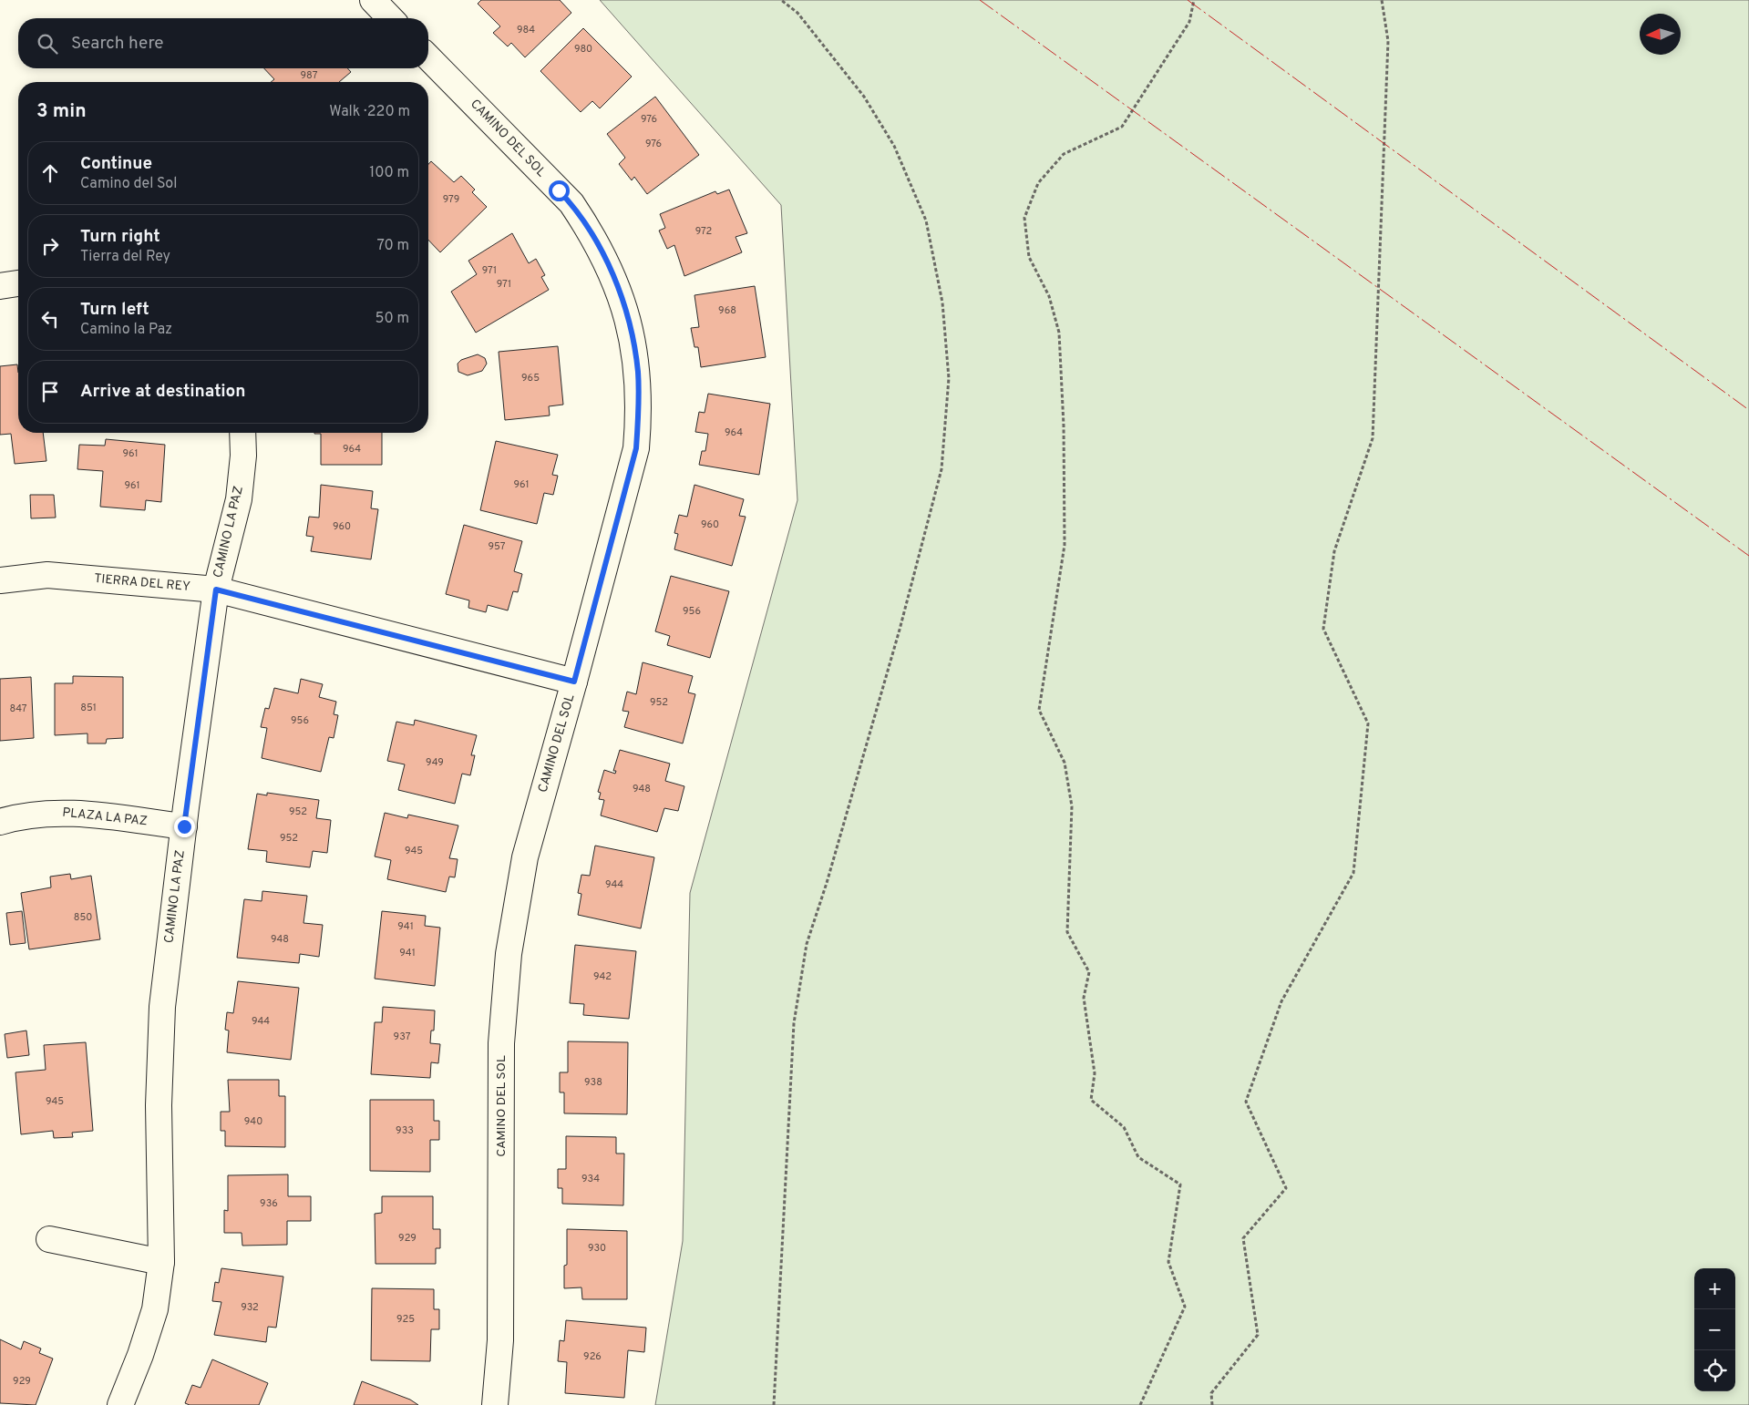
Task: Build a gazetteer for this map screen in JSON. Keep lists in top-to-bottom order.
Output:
{
  "streets": {
    "street": [
      "CAMINO DEL SOL",
      "CAMINO LA PAZ",
      "TIERRA DEL REY",
      "PLAZA LA PAZ"
    ]
  },
  "crossings": [
    ["CAMINO DEL SOL", "TIERRA DEL REY"],
    ["CAMINO LA PAZ", "TIERRA DEL REY"],
    ["CAMINO LA PAZ", "PLAZA LA PAZ"]
  ],
  "house_numbers": [
    "984",
    "980",
    "987",
    "976",
    "976",
    "979",
    "972",
    "971",
    "971",
    "968",
    "965",
    "964",
    "964",
    "961",
    "961",
    "961",
    "960",
    "960",
    "957",
    "956",
    "952",
    "851",
    "847",
    "956",
    "949",
    "948",
    "952",
    "952",
    "945",
    "944",
    "850",
    "941",
    "948",
    "941",
    "942",
    "944",
    "937",
    "938",
    "945",
    "940",
    "933",
    "934",
    "936",
    "929",
    "930",
    "932",
    "925",
    "926",
    "929"
  ],
  "north": "left",
  "page": {
    "search": "Search here",
    "heading": ["3 min", "Walk · 220 m"],
    "list": [
      ["Continue", "Camino del Sol", "100 m"],
      ["Turn right", "Tierra del Rey", "70 m"],
      ["Turn left", "Camino la Paz", "50 m"],
      "Arrive at destination"
    ],
    "map_buttons": ["+", "−"]
  }
}
